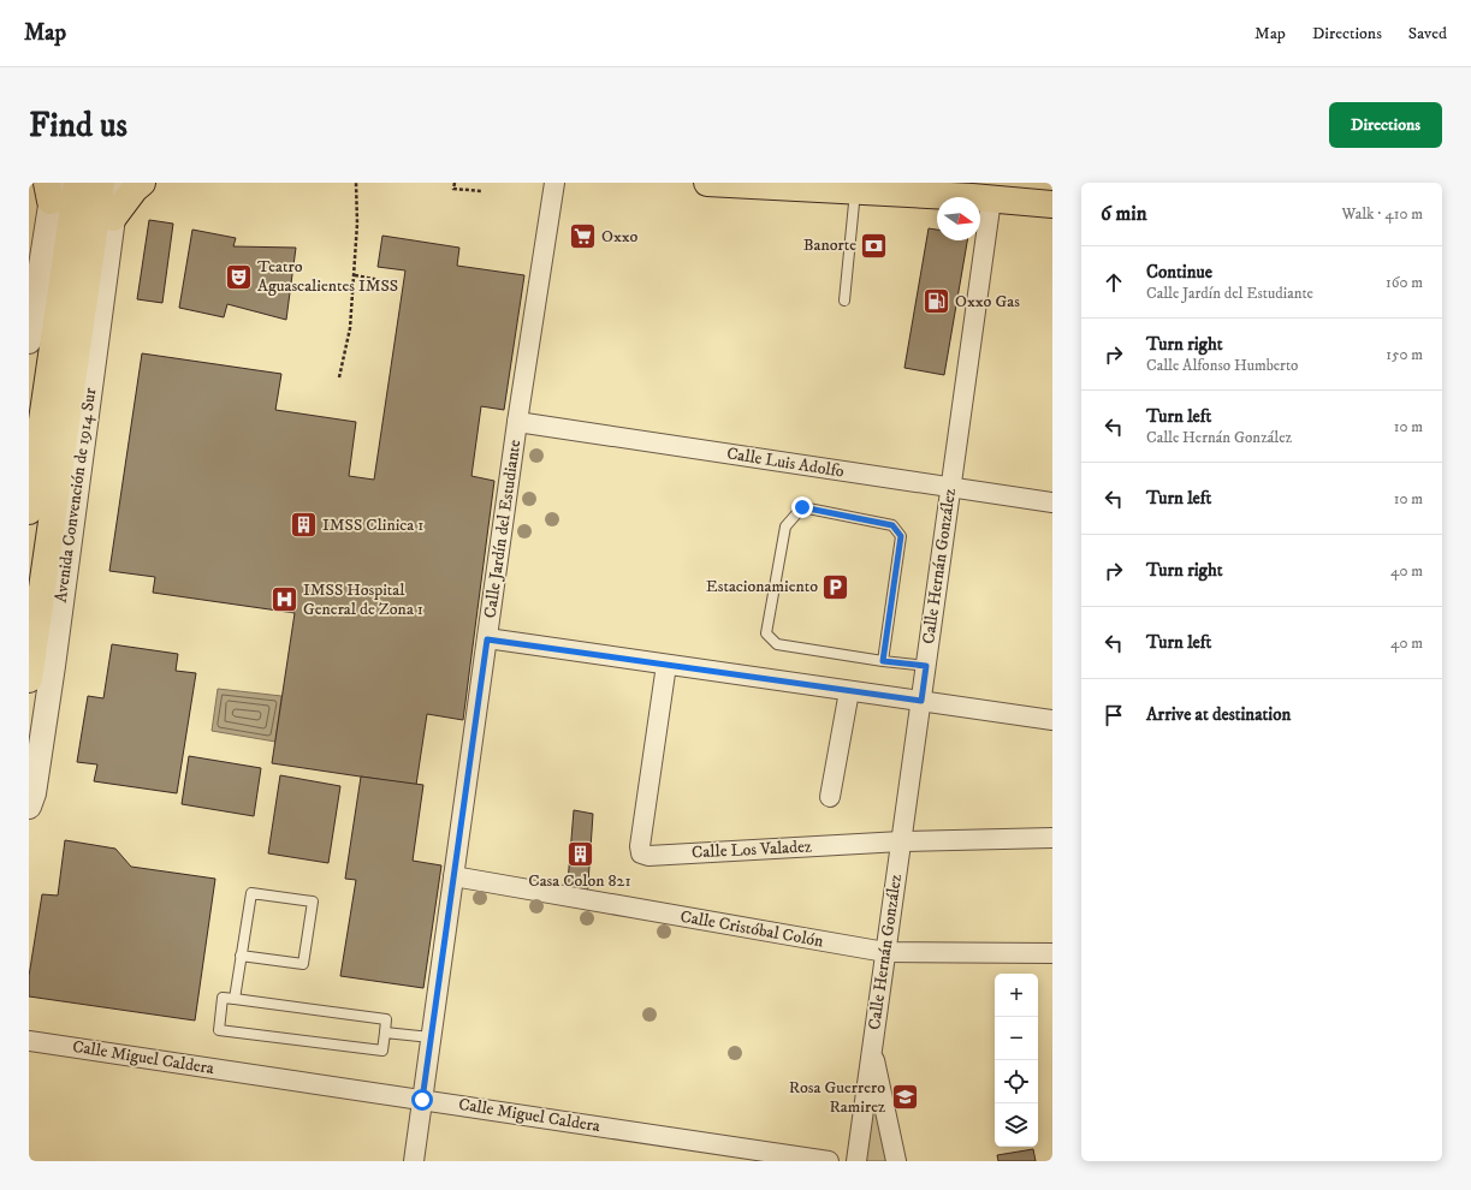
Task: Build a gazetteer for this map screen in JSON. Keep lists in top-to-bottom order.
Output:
{
  "streets": {
    "main road": ["Avenida Convención de 1914 Sur"],
    "street": [
      "Calle Luis Adolfo",
      "Calle Jardín del Estudiante",
      "Calle Hernán González",
      "Calle Los Valadez",
      "Calle Cristóbal Colón",
      "Calle Miguel Caldera"
    ]
  },
  "crossings": [
    ["Calle Luis Adolfo", "Calle Jardín del Estudiante"],
    ["Calle Luis Adolfo", "Calle Hernán González"],
    ["Calle Jardín del Estudiante", "Calle Cristóbal Colón"],
    ["Calle Jardín del Estudiante", "Calle Miguel Caldera"],
    ["Calle Hernán González", "Calle Los Valadez"],
    ["Calle Hernán González", "Calle Cristóbal Colón"]
  ],
  "places": {
    "supermarket": ["Oxxo"],
    "bank": ["Banorte"],
    "theatre": ["Teatro Aguascalientes IMSS"],
    "fuel station": ["Oxxo Gas"],
    "building": ["IMSS Clinica 1", "Casa Colon 821"],
    "parking": ["Estacionamiento"],
    "hospital": ["IMSS Hospital General de Zona 1"],
    "school or university": ["Rosa Guerrero Ramirez"]
  },
  "north": "right",
  "page": {
    "header": "Map",
    "nav": ["Map", "Directions", "Saved"],
    "buttons": "Directions",
    "title": "Find us",
    "heading": ["6 min", "Walk · 410 m"],
    "list": [
      ["Continue", "Calle Jardín del Estudiante", "160 m"],
      ["Turn right", "Calle Alfonso Humberto", "150 m"],
      ["Turn left", "Calle Hernán González", "10 m"],
      ["Turn left", "10 m"],
      ["Turn right", "40 m"],
      ["Turn left", "40 m"],
      "Arrive at destination"
    ],
    "map_buttons": ["+", "−"]
  }
}
